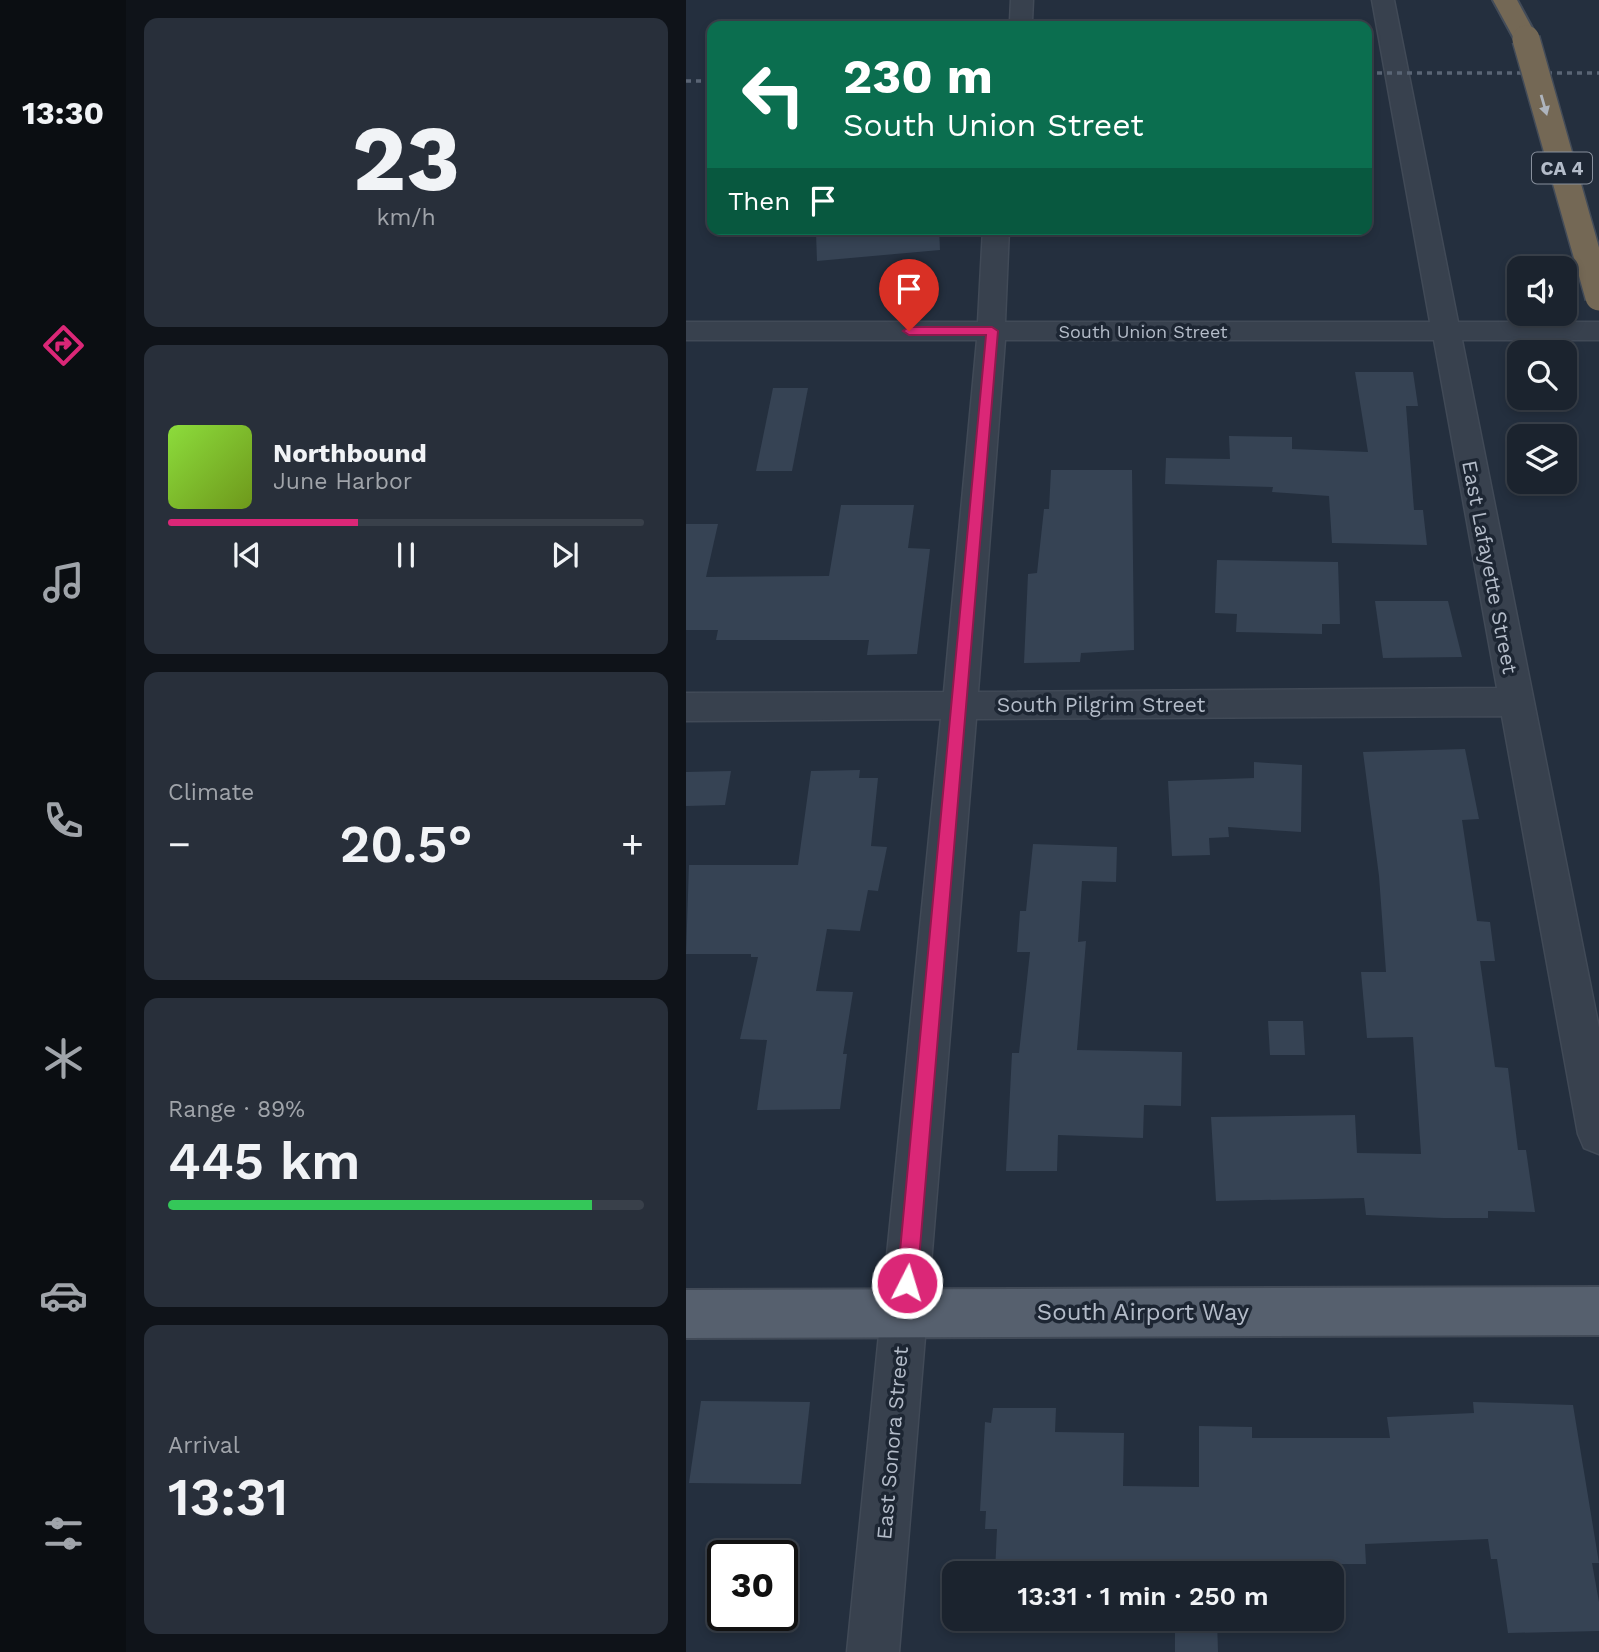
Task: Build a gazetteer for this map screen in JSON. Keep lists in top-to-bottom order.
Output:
{
  "streets": {
    "highway": ["CA 4"],
    "main road": ["South Airport Way"],
    "street": [
      "South Union Street",
      "East Lafayette Street",
      "South Pilgrim Street",
      "East Sonora Street"
    ]
  },
  "crossings": [
    ["South Union Street", "East Lafayette Street"],
    ["South Union Street", "East Sonora Street"],
    ["East Lafayette Street", "South Pilgrim Street"],
    ["South Pilgrim Street", "East Sonora Street"],
    ["South Airport Way", "East Sonora Street"]
  ],
  "page": {
    "tabs": "13:30",
    "tile": [
      ["23", "km/h"],
      "Climate",
      ["Range · 89%", "445 km"],
      ["Arrival", "13:31"]
    ],
    "turn": ["230 m", "South Union Street"],
    "then": "Then",
    "song": ["Northbound", "June Harbor"],
    "heat": ["−", "20.5°", "+"],
    "limit": "30",
    "trip": "13:31 · 1 min · 250 m"
  }
}
